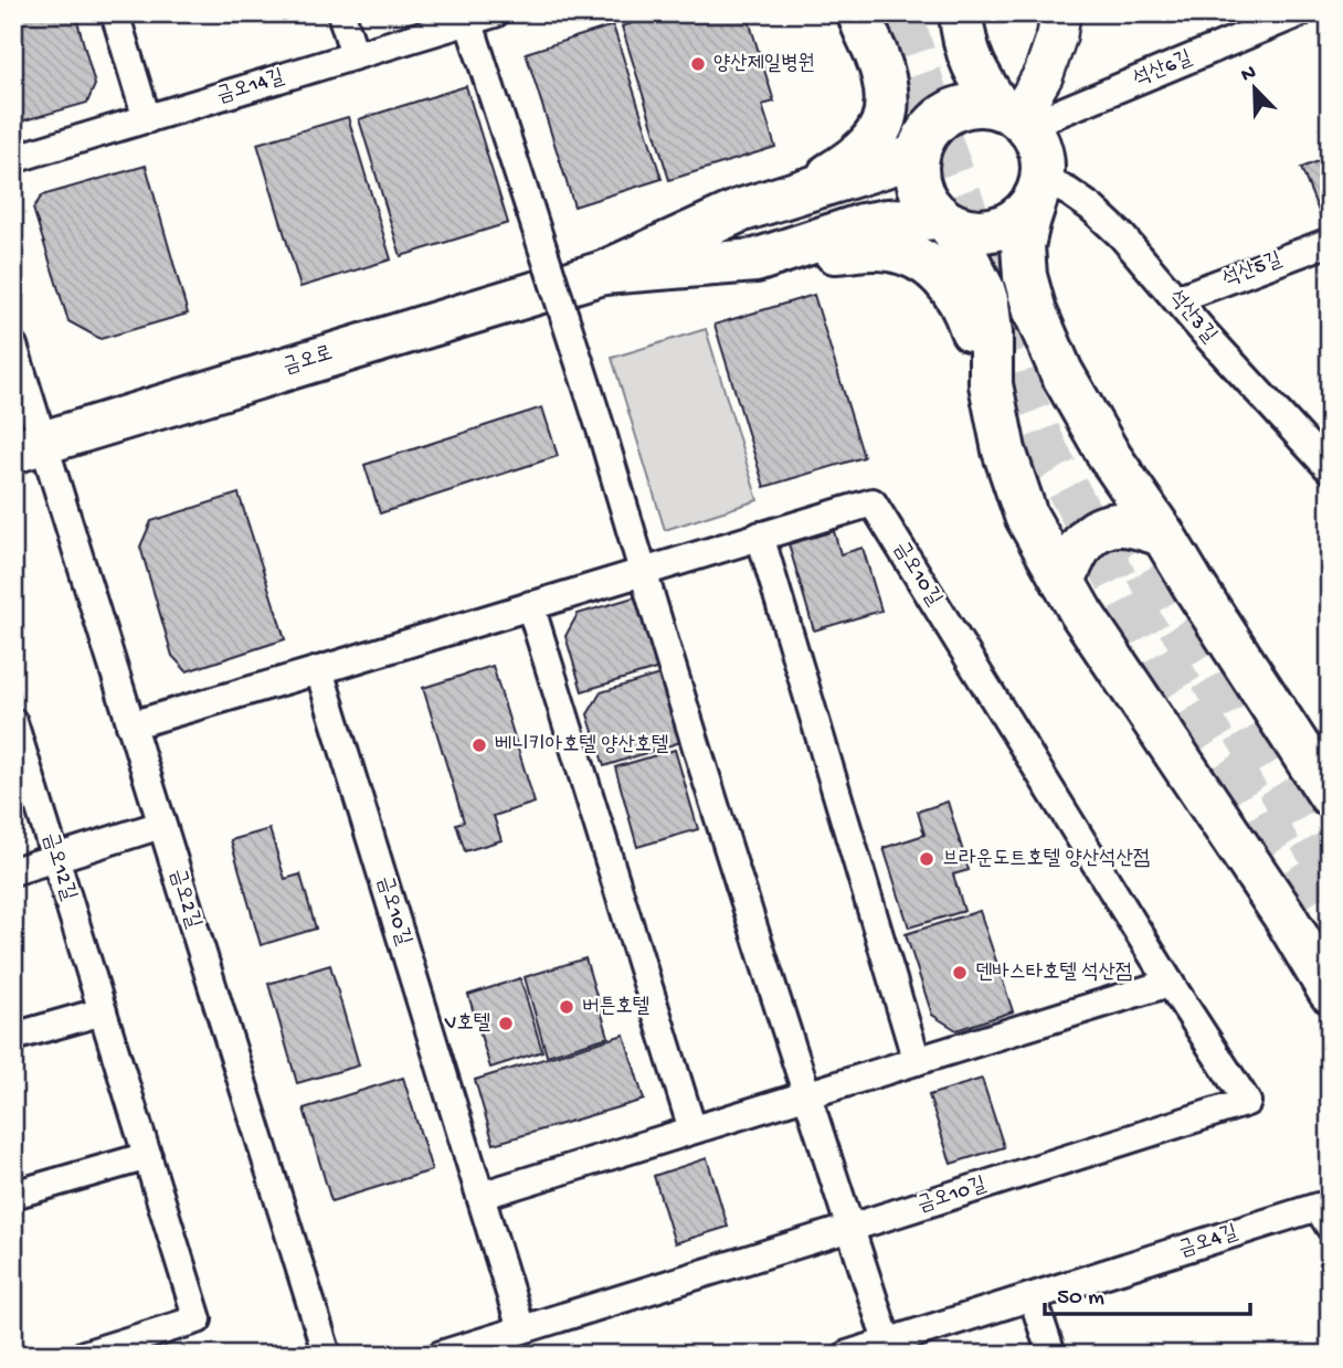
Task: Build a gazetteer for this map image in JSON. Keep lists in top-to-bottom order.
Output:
{
  "streets": {
    "main road": ["금오로"],
    "street": [
      "석산6길",
      "금오14길",
      "석산5길",
      "석산3길",
      "금오10길",
      "금오12길",
      "금오2길",
      "금오4길"
    ]
  },
  "crossings": [
    ["석산6길", "석산3길"],
    ["석산6길", "금오로"],
    ["석산5길", "석산3길"],
    ["석산3길", "금오로"],
    ["금오로", "금오2길"],
    ["금오10길", "금오2길"]
  ],
  "places": [
    "양산제일병원",
    "베니키아호텔 양산호텔",
    "브라운도트호텔 양산석산점",
    "덴바스타호텔 석산점",
    "버튼호텔",
    "V호텔"
  ],
  "scale_bar": "50 m",
  "north": "top left"
}
